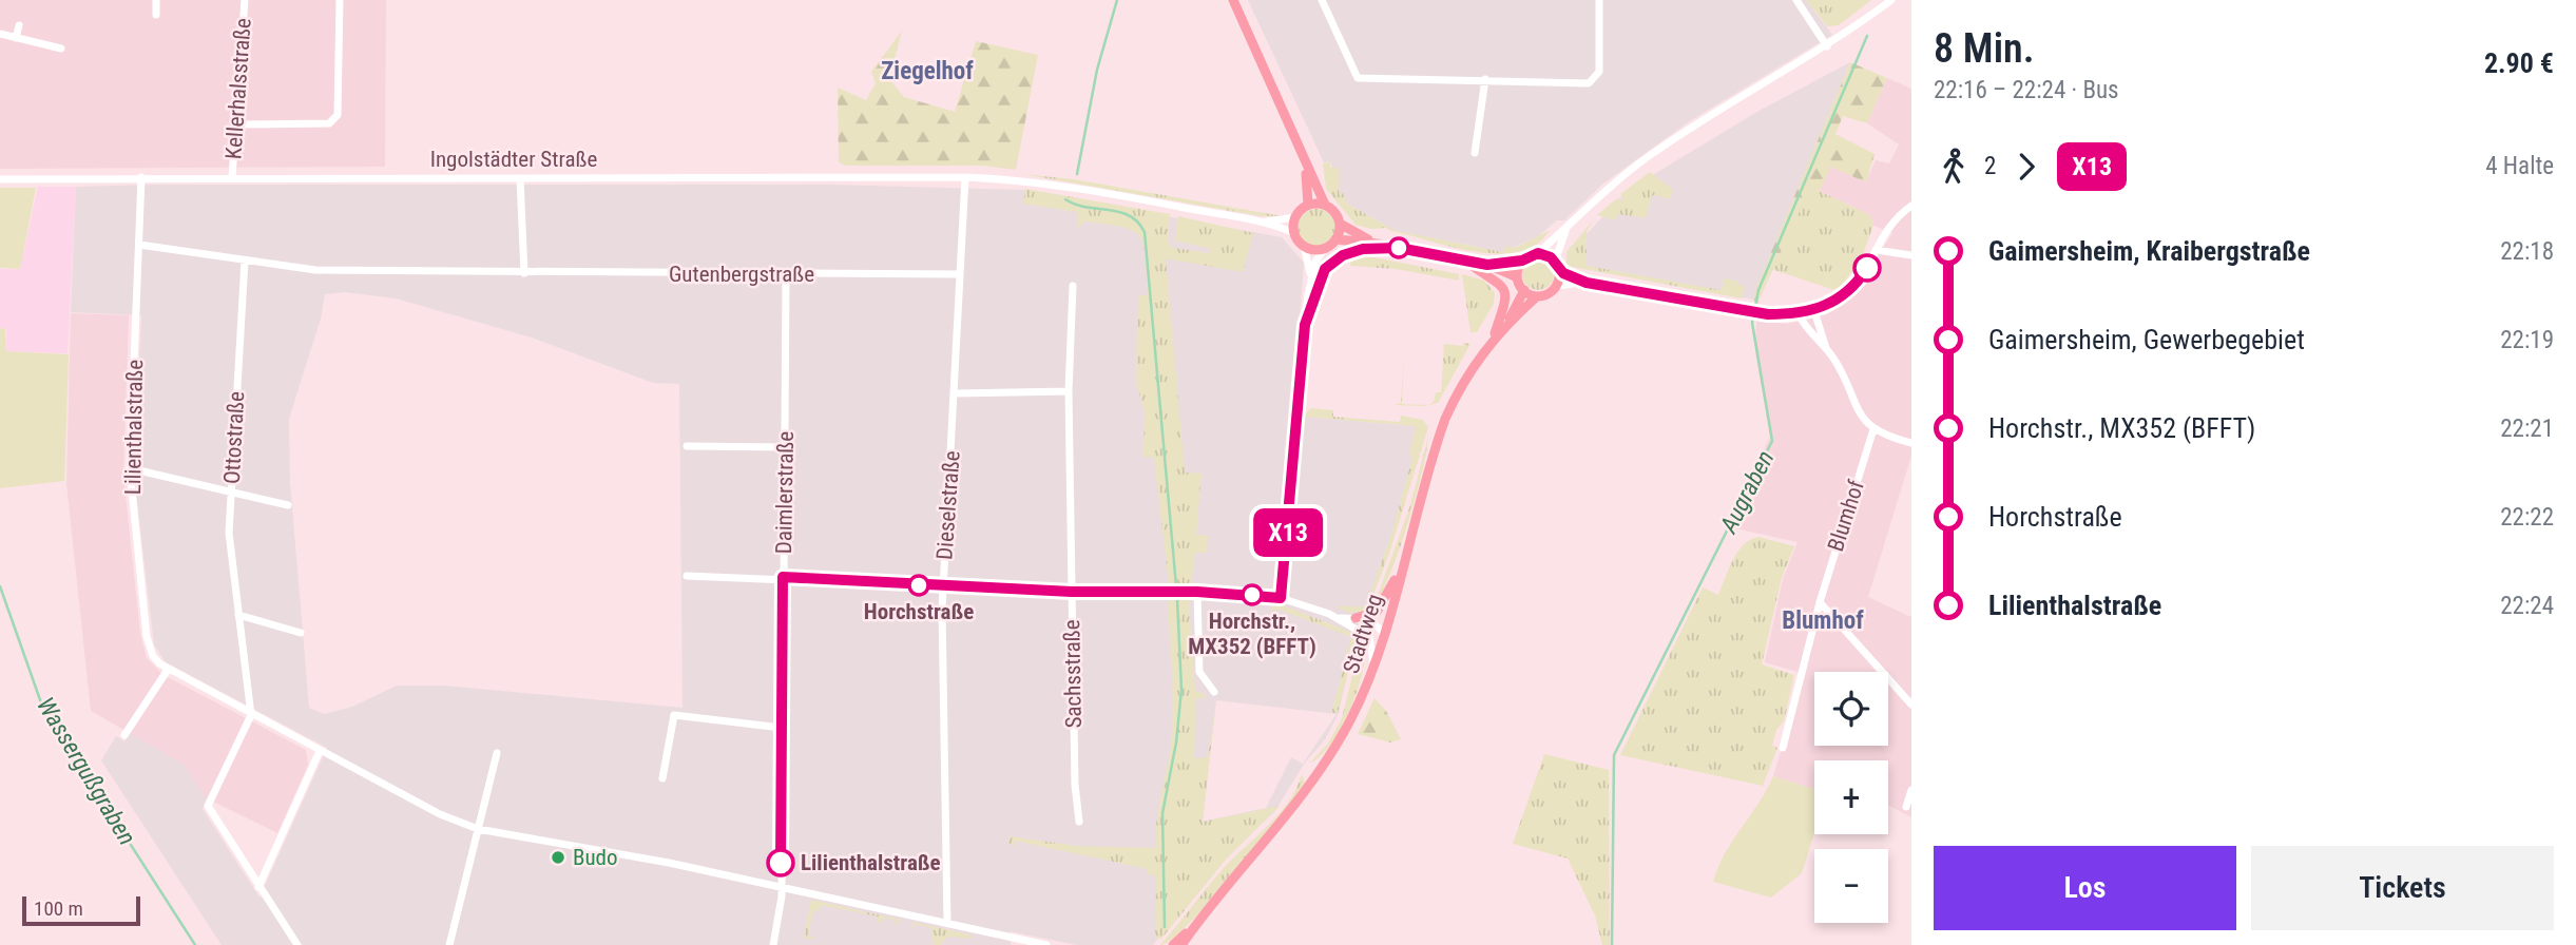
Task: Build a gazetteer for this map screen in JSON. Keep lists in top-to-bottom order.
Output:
{
  "streets": {
    "main road": ["Stadtweg"],
    "street": [
      "Kellerhalsstraße",
      "Ingolstädter Straße",
      "Gutenbergstraße",
      "Lilienthalstraße",
      "Ottostraße",
      "Daimlerstraße",
      "Dieselstraße",
      "Blumhof",
      "Sachsstraße"
    ]
  },
  "crossings": [
    ["Kellerhalsstraße", "Ingolstädter Straße"],
    ["Ingolstädter Straße", "Lilienthalstraße"],
    ["Ingolstädter Straße", "Dieselstraße"],
    ["Gutenbergstraße", "Lilienthalstraße"],
    ["Gutenbergstraße", "Ottostraße"],
    ["Gutenbergstraße", "Daimlerstraße"],
    ["Gutenbergstraße", "Dieselstraße"],
    ["Lilienthalstraße", "Ottostraße"],
    ["Lilienthalstraße", "Daimlerstraße"],
    ["Lilienthalstraße", "Dieselstraße"]
  ],
  "districts": ["Ziegelhof", "Blumhof"],
  "water": ["Augraben", "Wassergußgraben"],
  "places": [
    "Horchstraße",
    "Horchstr., MX352 (BFFT)",
    "Budo",
    "Lilienthalstraße"
  ],
  "lines": ["bus line X13"],
  "scale_bar": "100 m",
  "page": {
    "on_map": "X13",
    "heading": ["8 Min.", "22:16 – 22:24 · Bus", "2.90 €"],
    "legs": ["2", "X13", "4 Halte"],
    "list": [
      {
        "name": "Gaimersheim, Kraibergstraße",
        "value": "22:18"
      },
      {
        "name": "Gaimersheim, Gewerbegebiet",
        "value": "22:19"
      },
      {
        "name": "Horchstr., MX352 (BFFT)",
        "value": "22:21"
      },
      {
        "name": "Horchstraße",
        "value": "22:22"
      },
      {
        "name": "Lilienthalstraße",
        "value": "22:24"
      }
    ],
    "map_buttons": ["+", "−"],
    "buttons": ["Los", "Tickets"],
    "scale": "100 m"
  }
}
